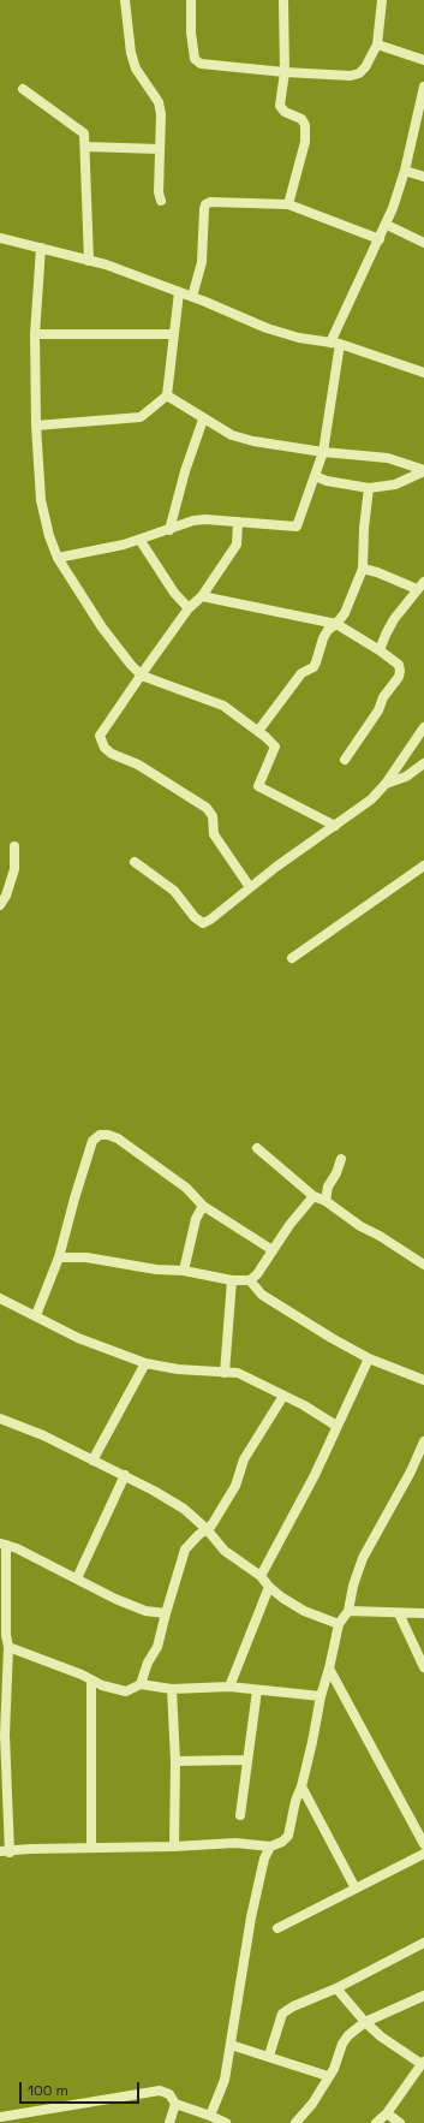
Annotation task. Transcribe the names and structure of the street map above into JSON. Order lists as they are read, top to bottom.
{
  "scale_bar": "100 m"
}
